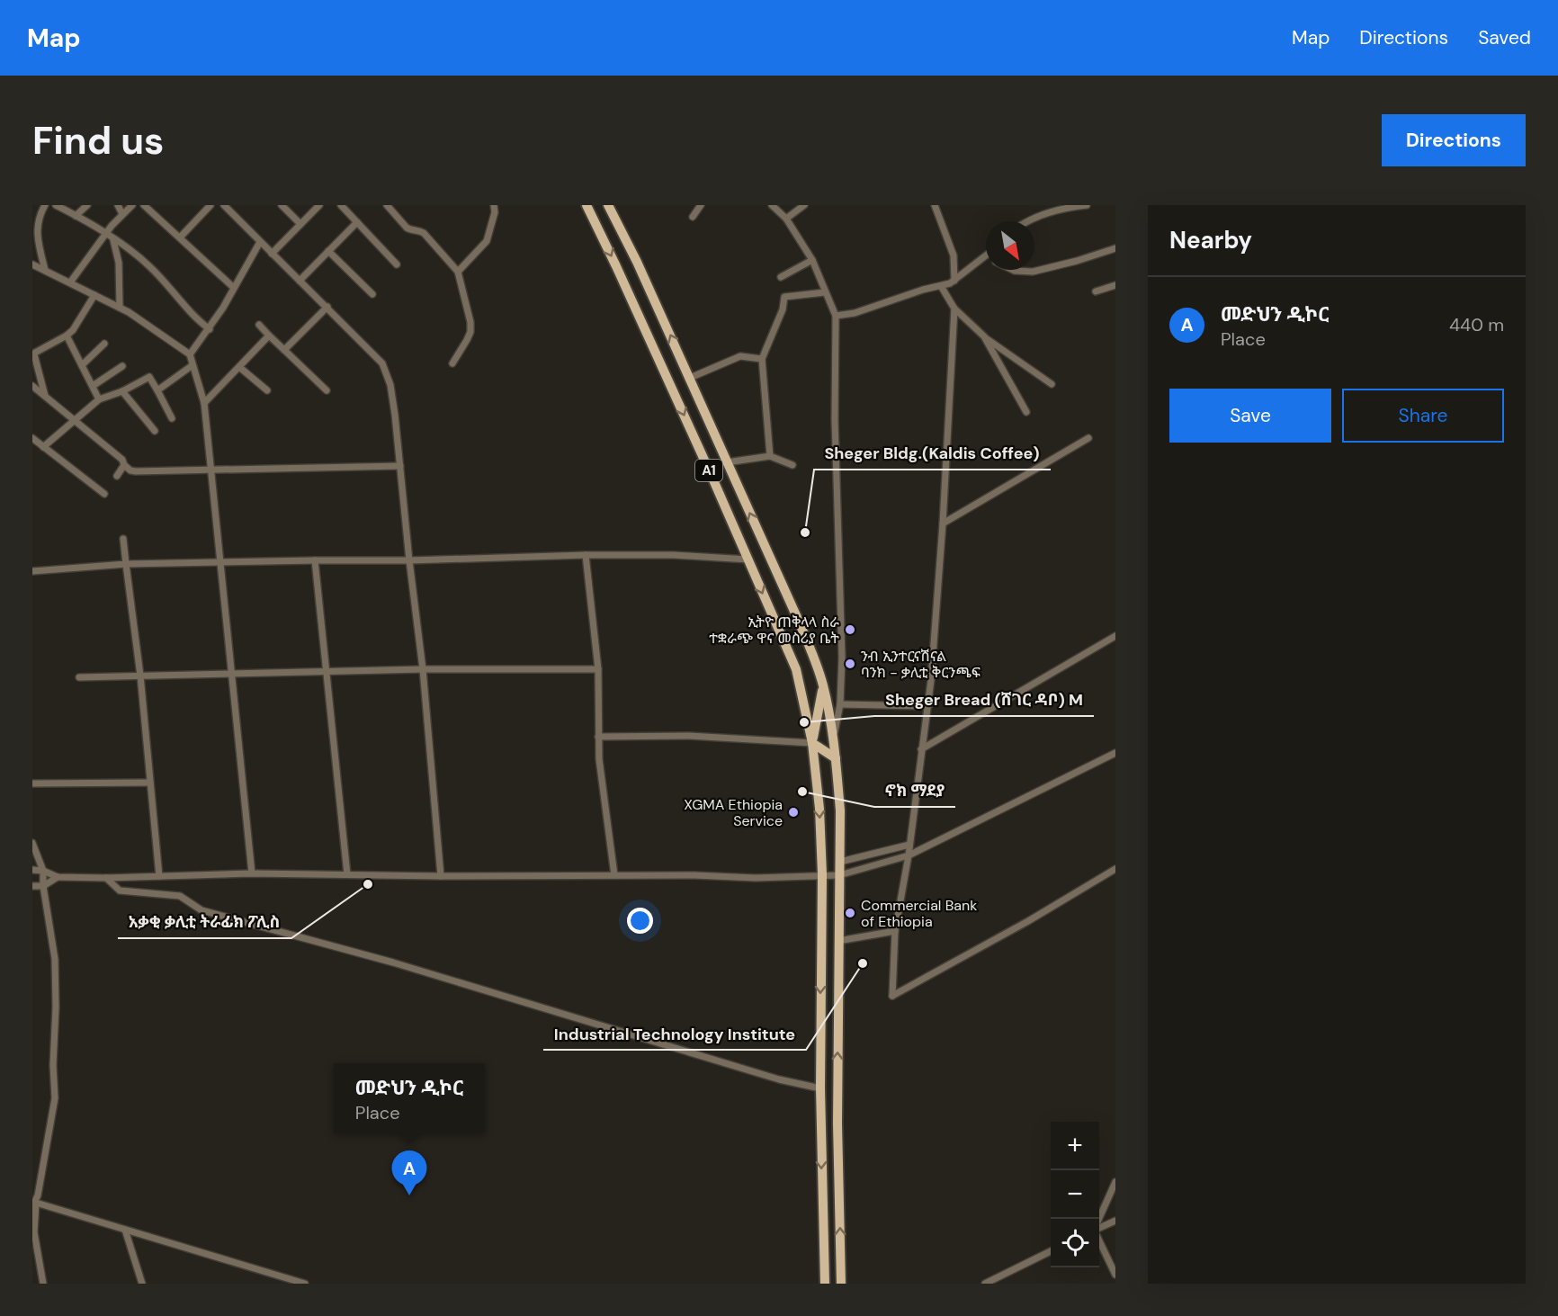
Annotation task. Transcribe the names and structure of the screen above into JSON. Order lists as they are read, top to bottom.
{
  "streets": {
    "main road": ["A1"]
  },
  "places": [
    "Sheger Bldg.(Kaldis Coffee)",
    "ኢትዮ ጠቅላላ ስራ ተቋራጭ ዋና መስሪያ ቤት",
    "ንብ ኢንተርናሽናል ባንክ - ቃሊቲ ቅርንጫፍ",
    "Sheger Bread (ሸገር ዳቦ) M",
    "ኖክ ማደያ",
    "XGMA Ethiopia Service",
    "አቃቂ ቃሊቲ ትራፊክ ፖሊስ",
    "Commercial Bank of Ethiopia",
    "Industrial Technology Institute"
  ],
  "north": "bottom right",
  "page": {
    "header": "Map",
    "nav": ["Map", "Directions", "Saved"],
    "buttons": [
      "Directions",
      ["Save", "Share"]
    ],
    "title": "Find us",
    "heading": "Nearby",
    "list": [
      {
        "mark": "A",
        "name": "መድህን ዲኮር",
        "note": "Place",
        "value": "440 m"
      }
    ],
    "popup": ["መድህን ዲኮር", "Place"],
    "map_buttons": ["+", "−"],
    "pins": "A"
  }
}
